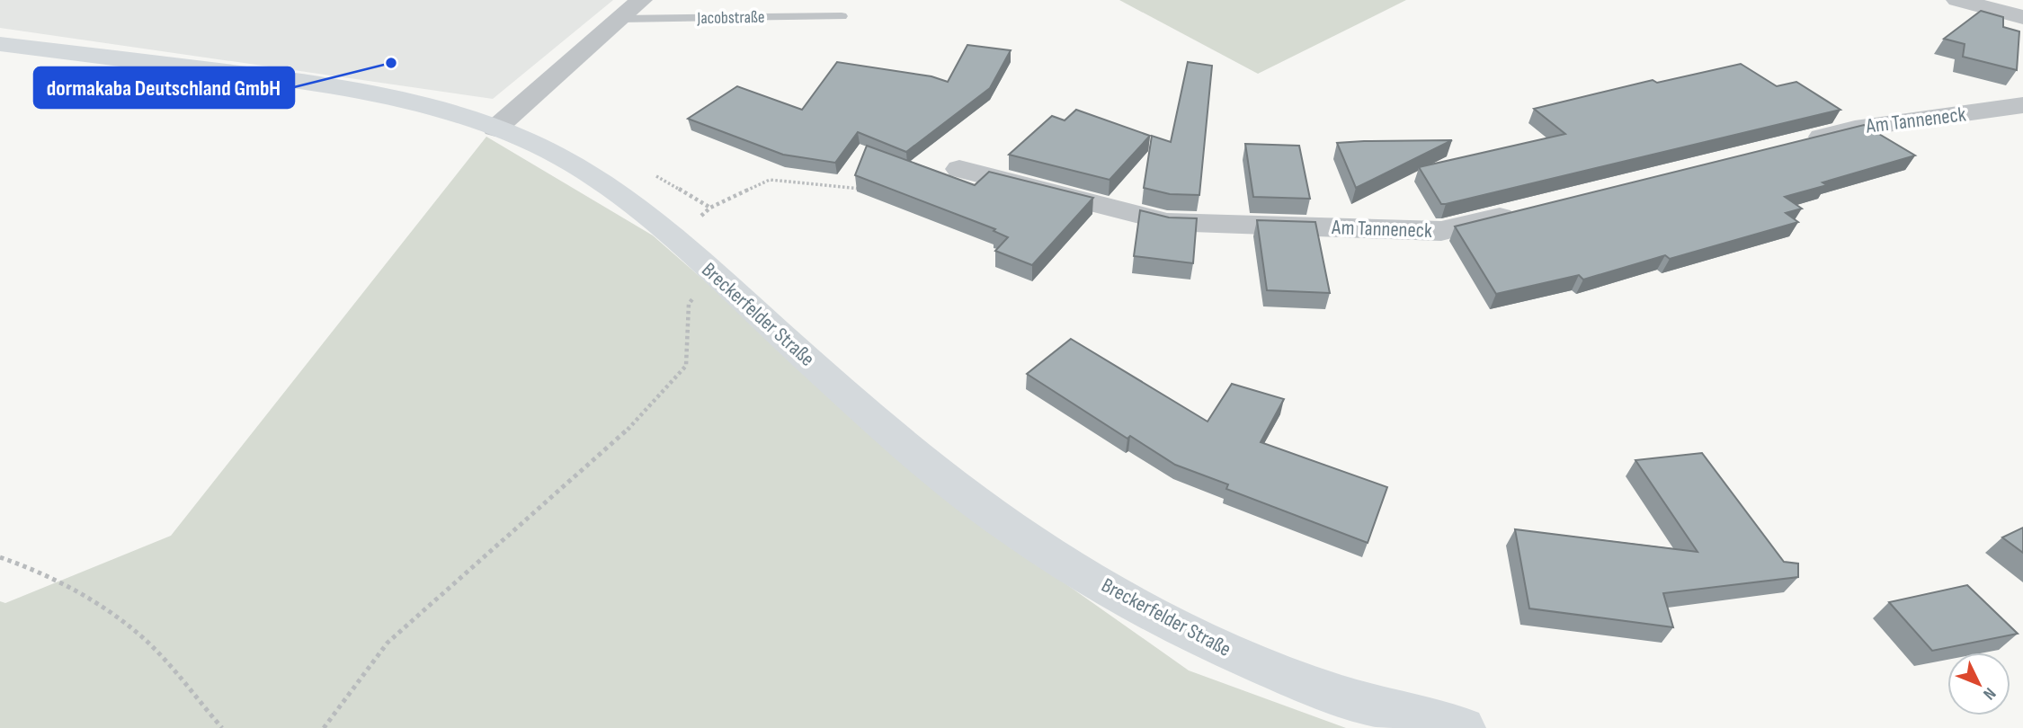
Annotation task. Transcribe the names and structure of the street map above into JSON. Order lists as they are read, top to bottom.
{
  "streets": {
    "main road": ["Breckerfelder Straße"],
    "street": ["Am Tanneneck"],
    "lane": ["Jacobstraße"]
  },
  "places": ["dormakaba Deutschland GmbH"],
  "north": "bottom right"
}
